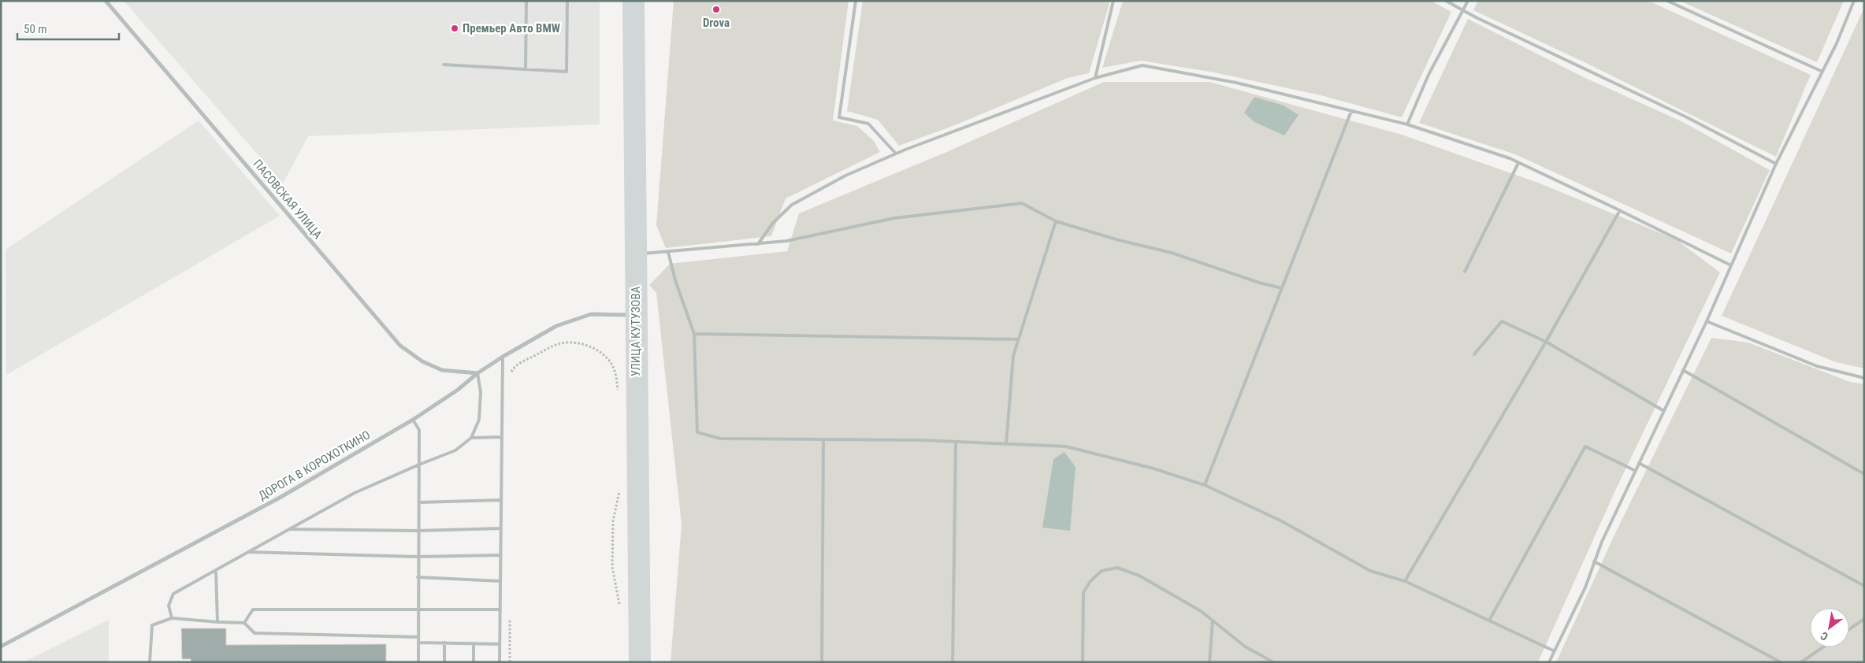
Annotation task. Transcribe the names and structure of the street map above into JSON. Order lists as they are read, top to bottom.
{
  "streets": {
    "main road": ["УЛИЦА КУТУЗОВА"],
    "street": ["ПАСОВСКАЯ УЛИЦА", "ДОРОГА В КОРОХОТКИНО"]
  },
  "crossings": [
    ["ПАСОВСКАЯ УЛИЦА", "ДОРОГА В КОРОХОТКИНО"],
    ["УЛИЦА КУТУЗОВА", "ДОРОГА В КОРОХОТКИНО"]
  ],
  "places": ["Drova", "Премьер Авто BMW"],
  "scale_bar": "50 m",
  "north": "bottom left"
}
